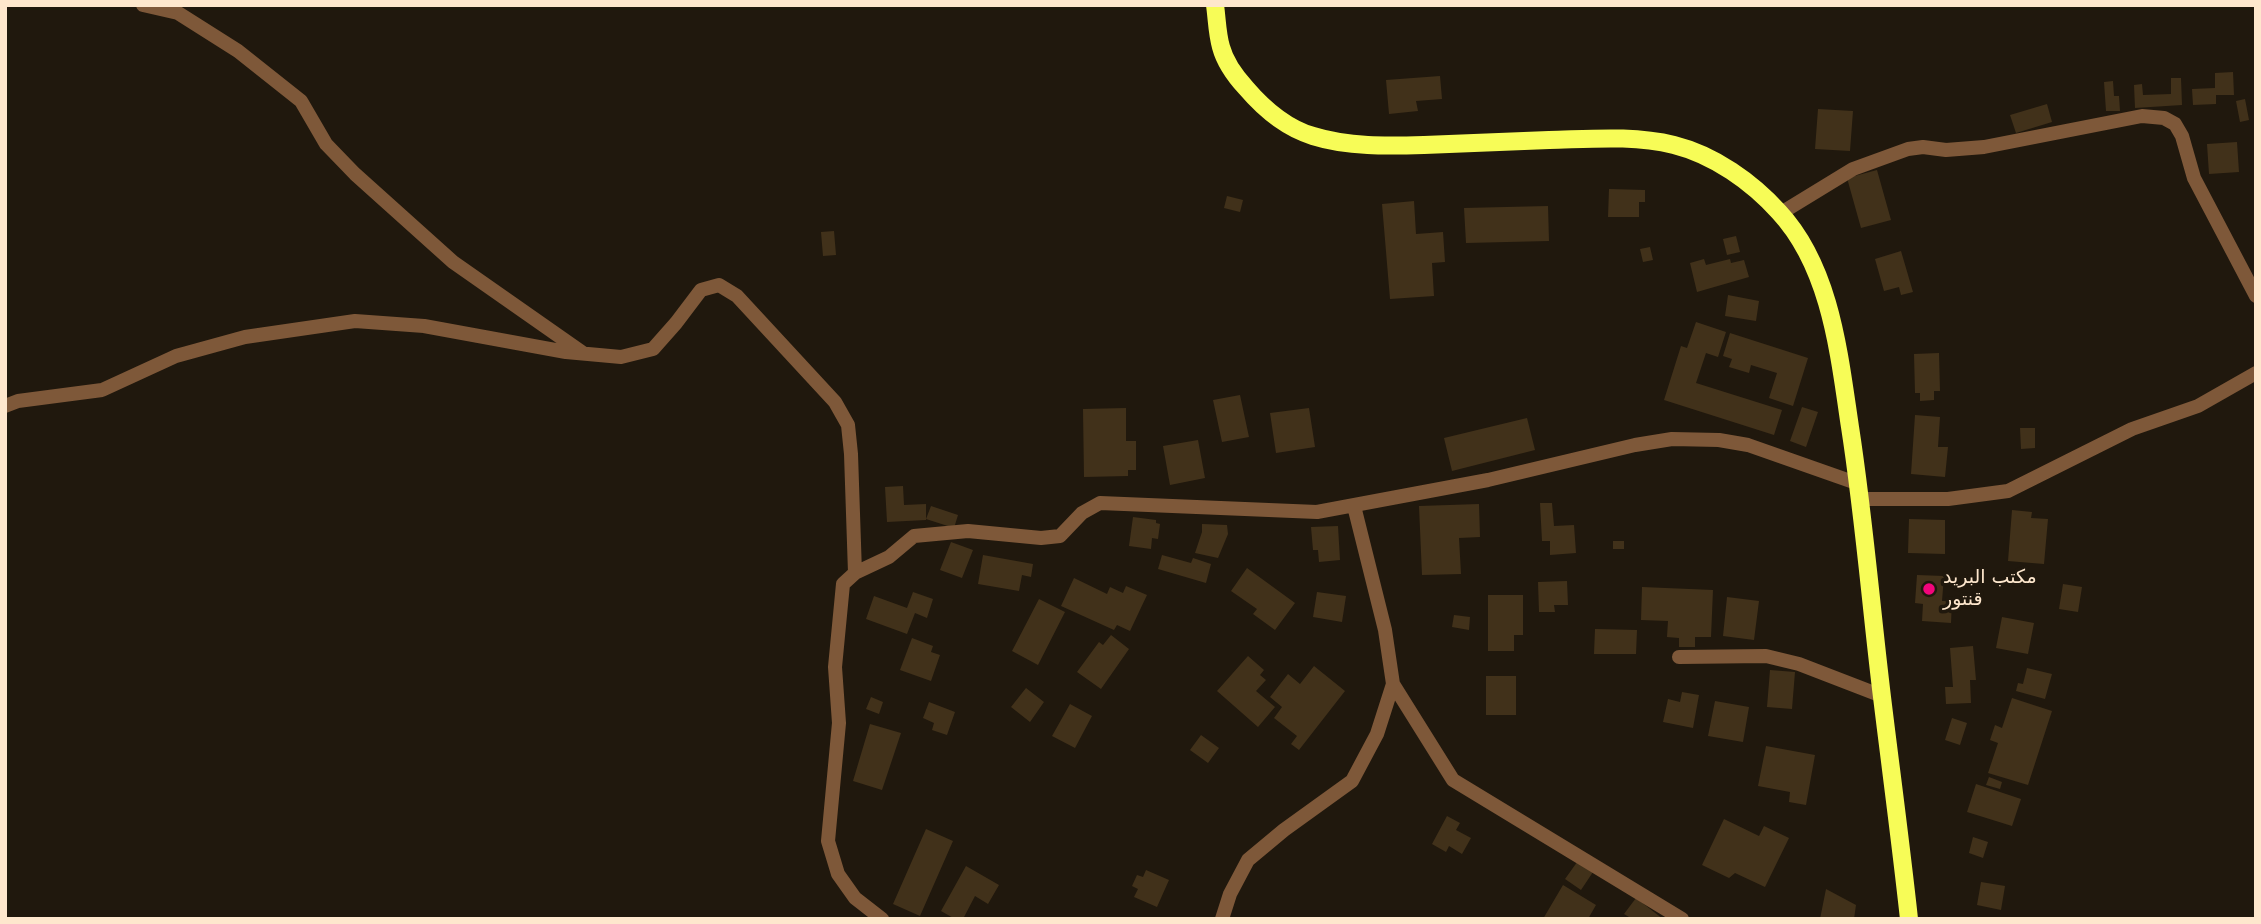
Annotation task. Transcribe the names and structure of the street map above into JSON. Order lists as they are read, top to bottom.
{
  "places": ["مكتب البريد قنتور"]
}
